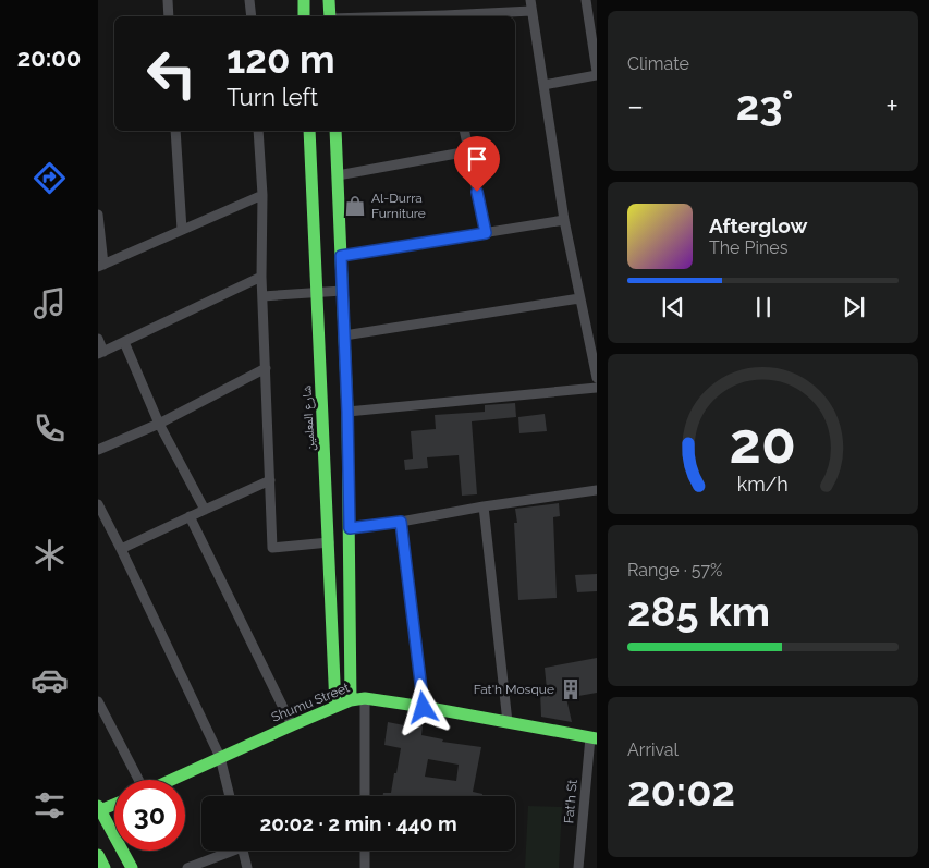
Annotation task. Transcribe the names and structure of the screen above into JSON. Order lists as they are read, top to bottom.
{
  "streets": {
    "street": ["شارع المعلمين", "Shumu Street", "Fat'h St"]
  },
  "crossings": [
    ["شارع المعلمين", "Shumu Street"],
    ["Shumu Street", "Fat'h St"]
  ],
  "places": {
    "shop": ["Al-Durra Furniture"],
    "building": ["Fat'h Mosque"]
  },
  "page": {
    "tabs": "20:00",
    "tile": [
      "Climate",
      ["Range · 57%", "285 km"],
      ["Arrival", "20:02"]
    ],
    "turn": ["120 m", "Turn left"],
    "heat": ["−", "23°", "+"],
    "song": ["Afterglow", "The Pines"],
    "limit": "30",
    "trip": "20:02 · 2 min · 440 m",
    "gauge": ["20", "km/h"]
  }
}
